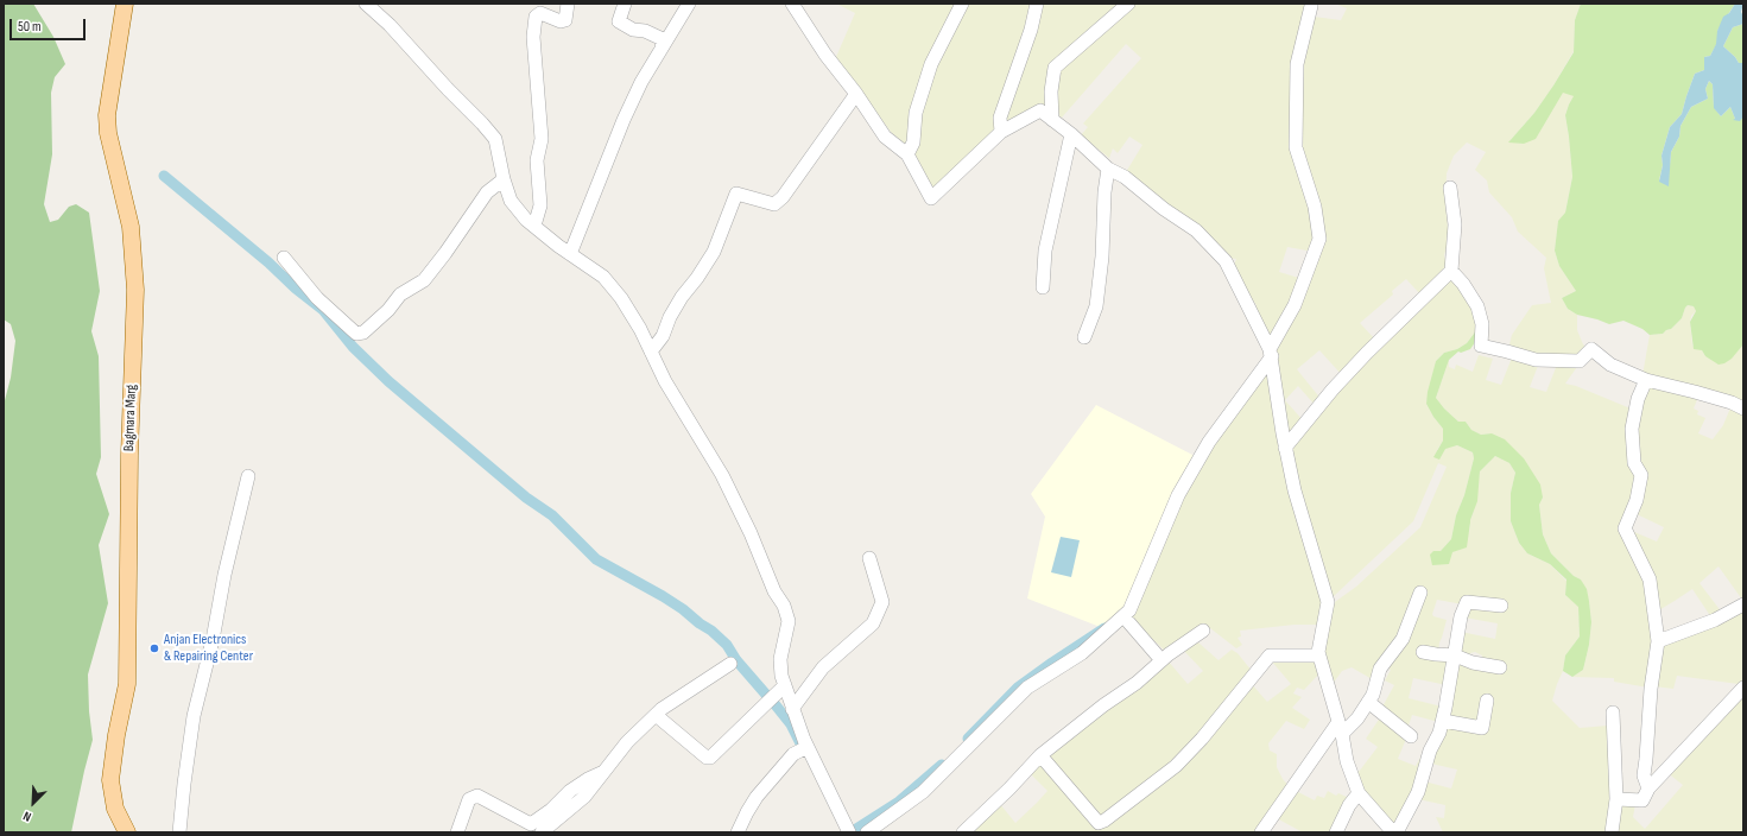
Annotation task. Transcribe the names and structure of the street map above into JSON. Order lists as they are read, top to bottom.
{
  "streets": {
    "main road": ["Bagmara Marg"]
  },
  "places": ["Anjan Electronics & Repairing Center"],
  "scale_bar": "50 m",
  "north": "bottom left"
}
